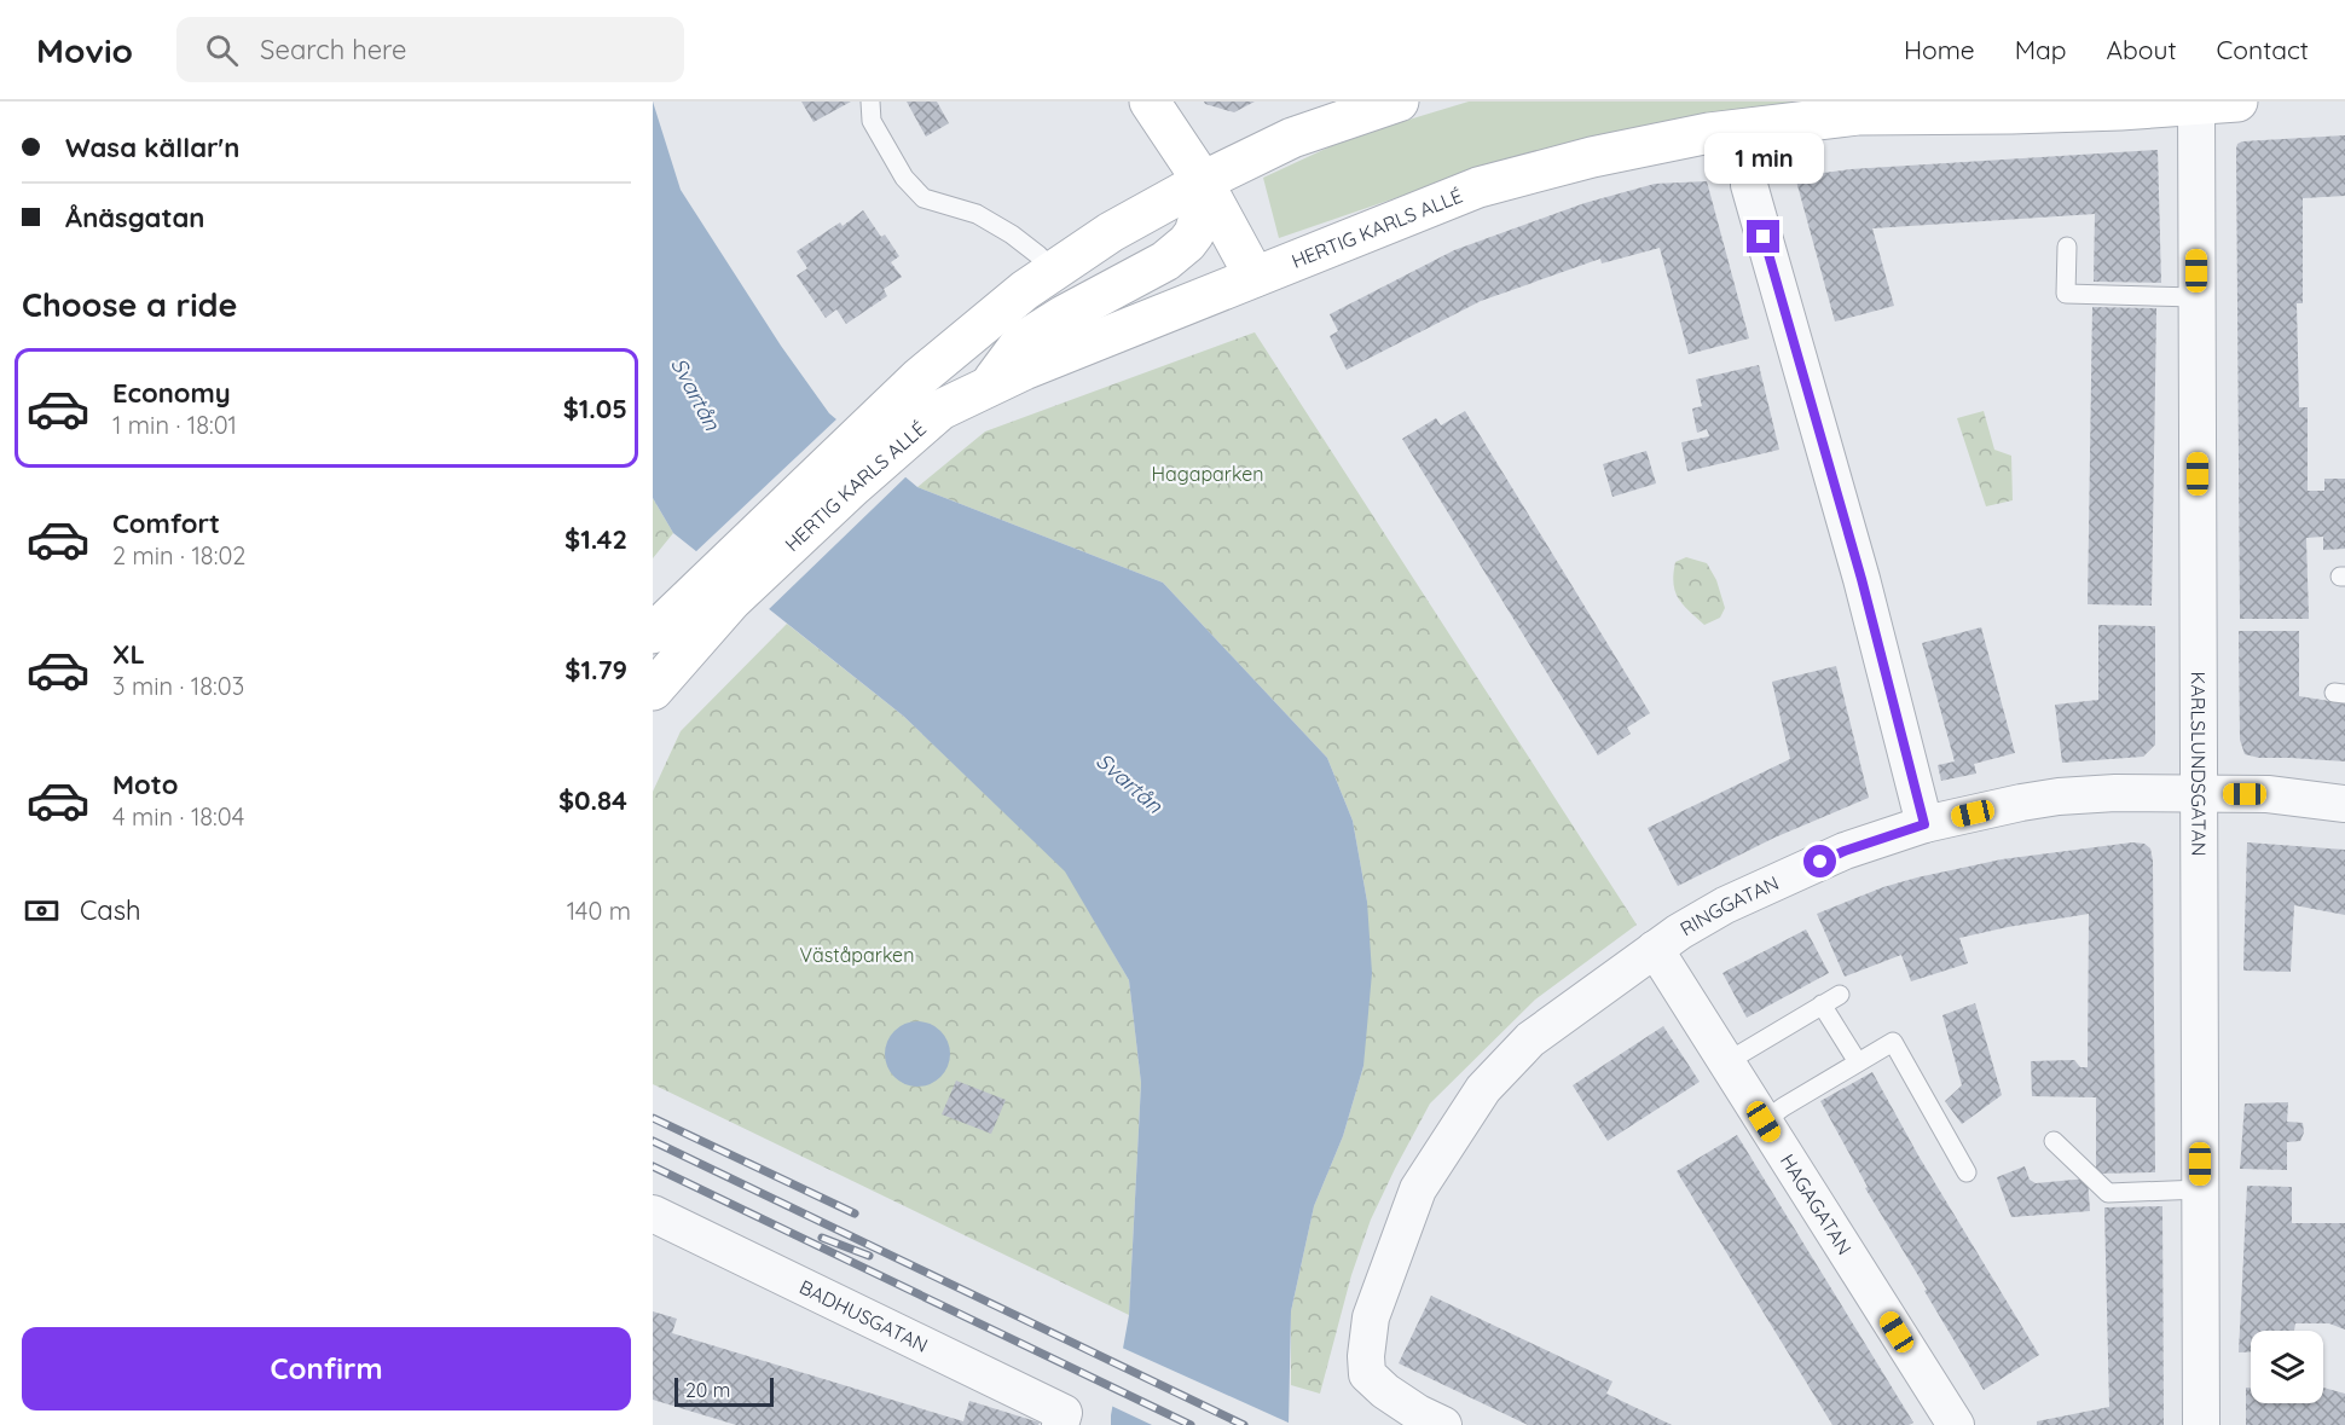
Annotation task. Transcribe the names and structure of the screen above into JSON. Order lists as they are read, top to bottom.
{
  "streets": {
    "main road": ["HERTIG KARLS ALLÉ"],
    "street": [
      "KARLSLUNDSGATAN",
      "RINGGATAN",
      "HAGAGATAN",
      "BADHUSGATAN"
    ]
  },
  "crossings": [
    ["HERTIG KARLS ALLÉ", "KARLSLUNDSGATAN"],
    ["KARLSLUNDSGATAN", "RINGGATAN"],
    ["RINGGATAN", "HAGAGATAN"]
  ],
  "water": ["Svartån"],
  "parks": ["Hagaparken", "Väståparken"],
  "scale_bar": "20 m",
  "page": {
    "header": "Movio",
    "search": "Search here",
    "nav": [
      "Home",
      "Map",
      "About",
      "Contact"
    ],
    "banner": ["Wasa källar'n", "Ånäsgatan"],
    "bubble": "1 min",
    "heading": "Choose a ride",
    "list": [
      {
        "name": "Economy",
        "note": "1 min · 18:01",
        "value": "$1.05"
      },
      {
        "name": "Comfort",
        "note": "2 min · 18:02",
        "value": "$1.42"
      },
      {
        "name": "XL",
        "note": "3 min · 18:03",
        "value": "$1.79"
      },
      {
        "name": "Moto",
        "note": "4 min · 18:04",
        "value": "$0.84"
      }
    ],
    "pay": ["Cash", "140 m"],
    "buttons": "Confirm",
    "scale": "20 m"
  }
}
